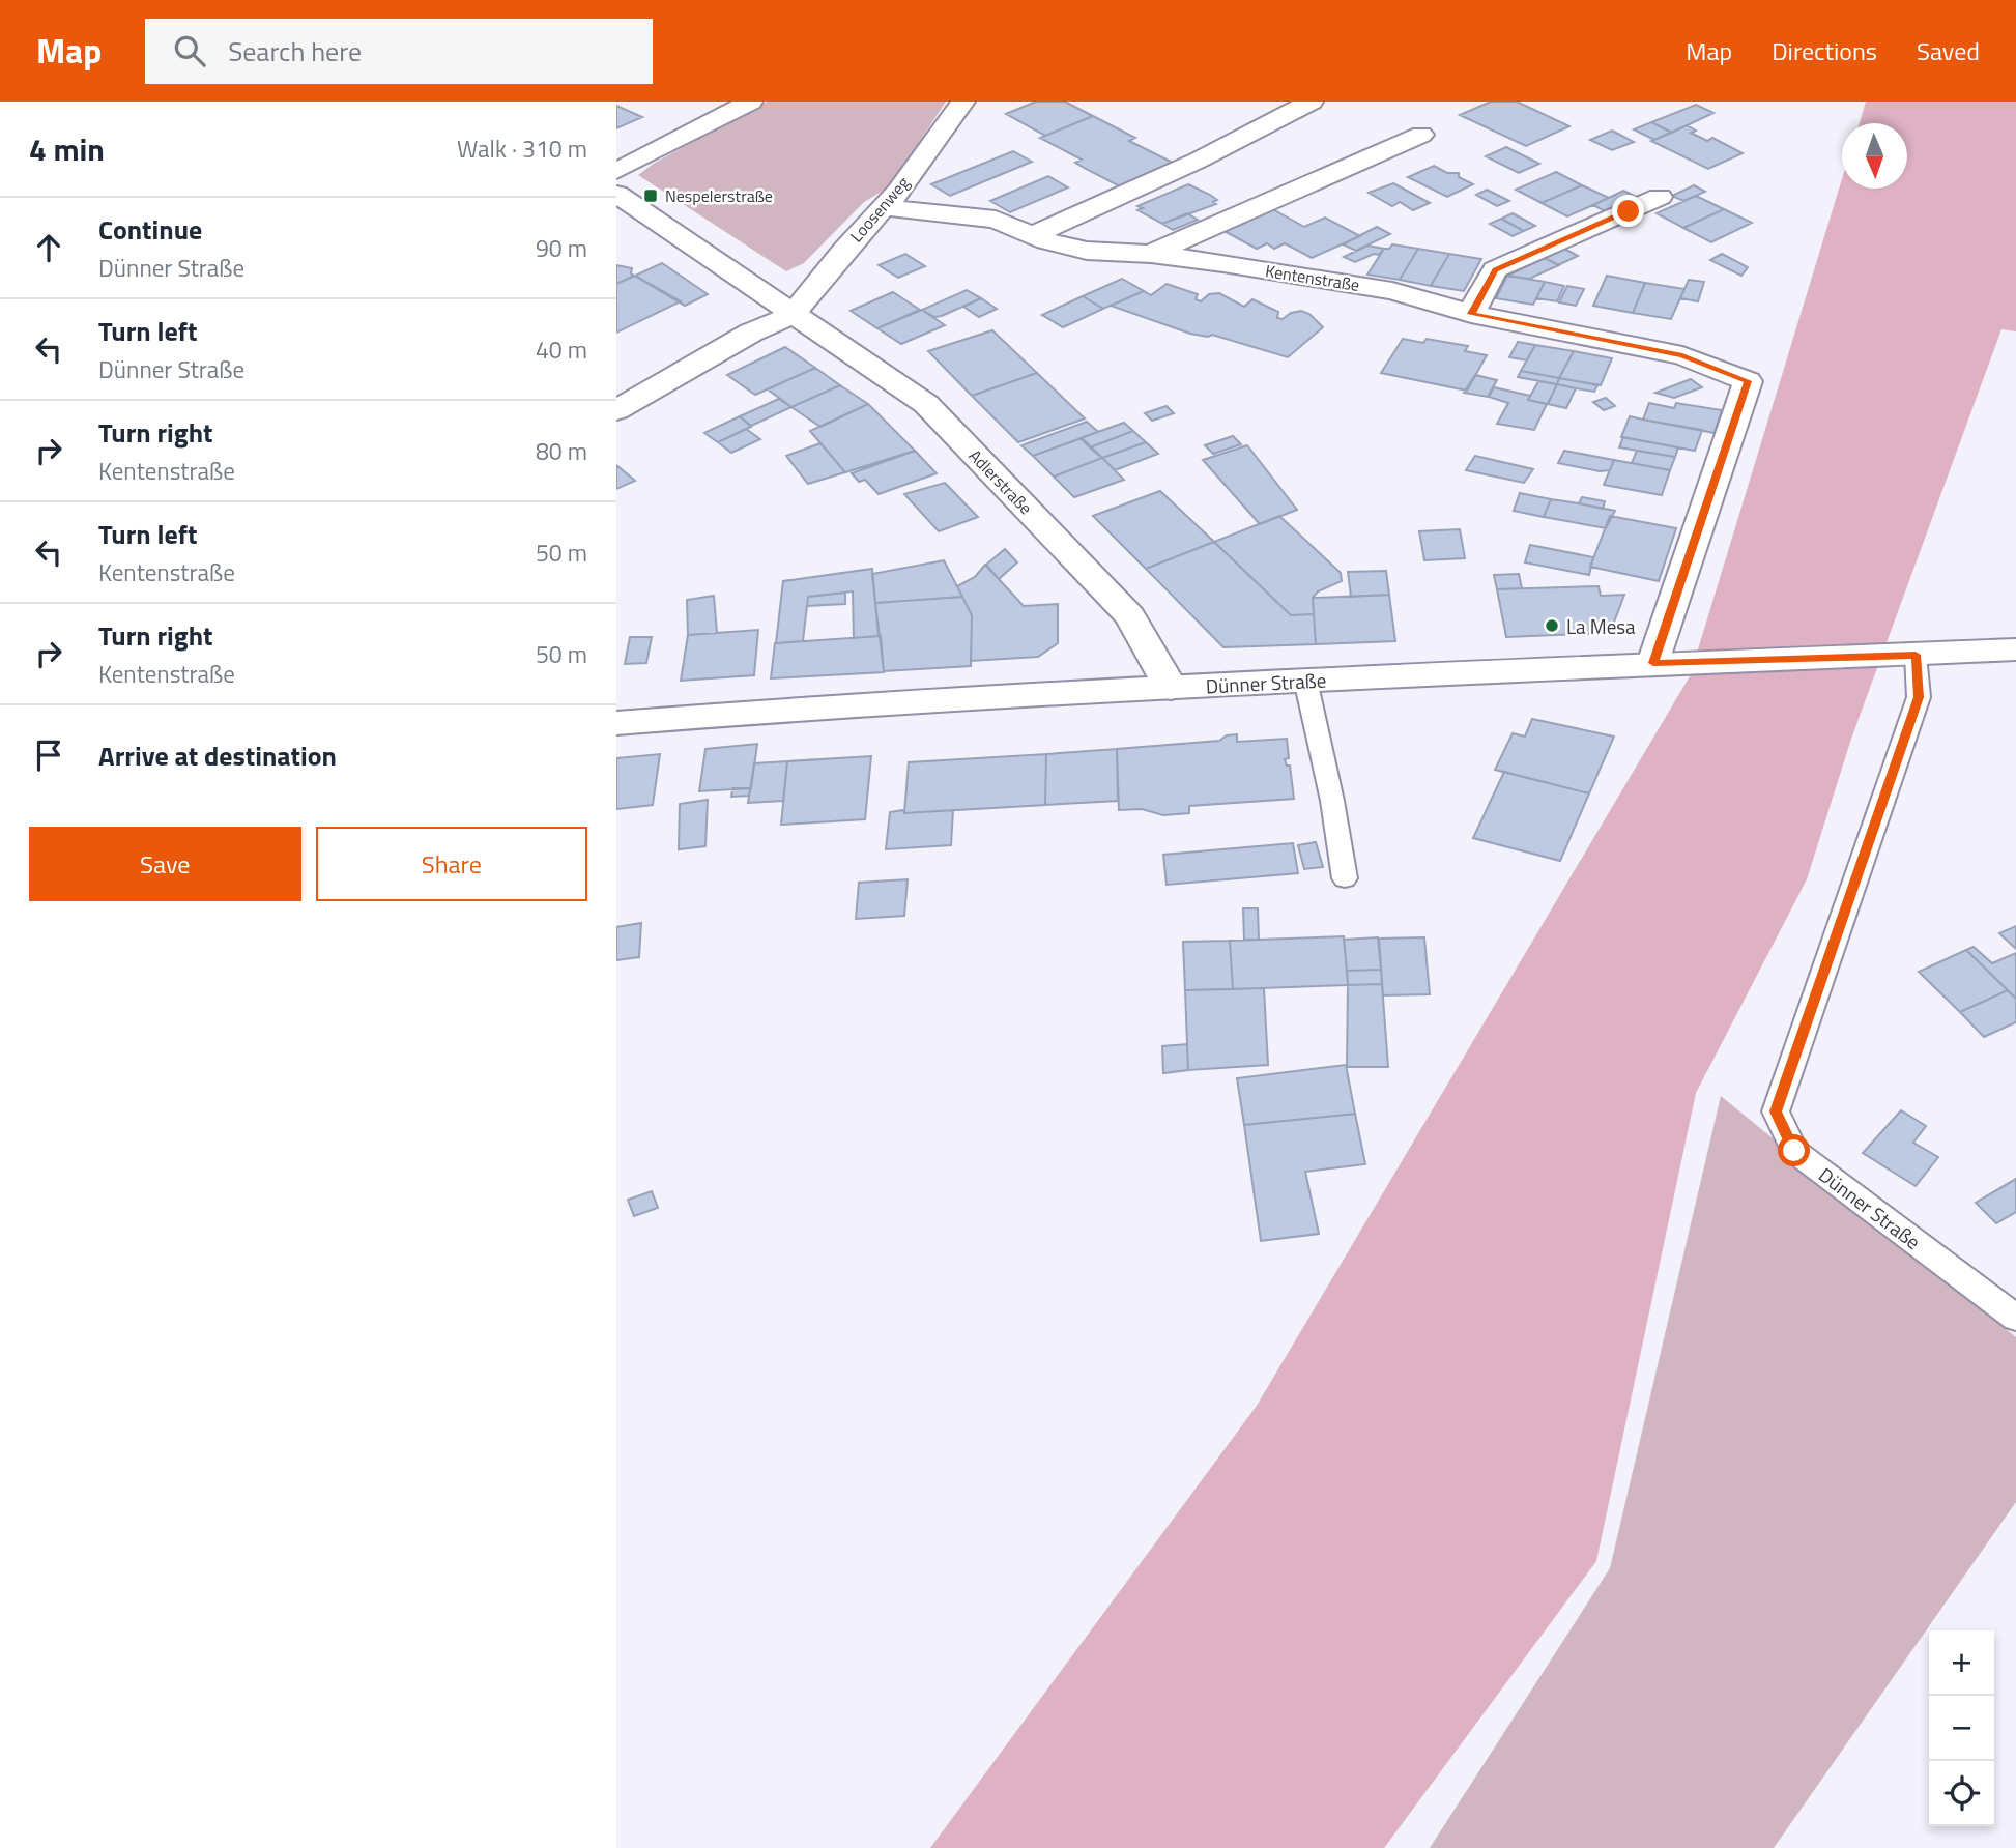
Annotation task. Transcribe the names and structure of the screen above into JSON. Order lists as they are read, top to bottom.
{
  "streets": {
    "street": [
      "Loosenweg",
      "Kentenstraße",
      "Adlerstraße",
      "Dünner Straße"
    ]
  },
  "crossings": [
    ["Loosenweg", "Kentenstraße"],
    ["Loosenweg", "Adlerstraße"],
    ["Kentenstraße", "Dünner Straße"],
    ["Adlerstraße", "Dünner Straße"]
  ],
  "places": {
    "transit": ["Nespelerstraße"],
    "other": ["La Mesa"]
  },
  "north": "bottom",
  "page": {
    "header": "Map",
    "search": "Search here",
    "nav": ["Map", "Directions", "Saved"],
    "heading": ["4 min", "Walk · 310 m"],
    "list": [
      ["Continue", "Dünner Straße", "90 m"],
      ["Turn left", "Dünner Straße", "40 m"],
      ["Turn right", "Kentenstraße", "80 m"],
      ["Turn left", "Kentenstraße", "50 m"],
      ["Turn right", "Kentenstraße", "50 m"],
      "Arrive at destination"
    ],
    "buttons": ["Save", "Share"],
    "map_buttons": ["+", "−"]
  }
}
